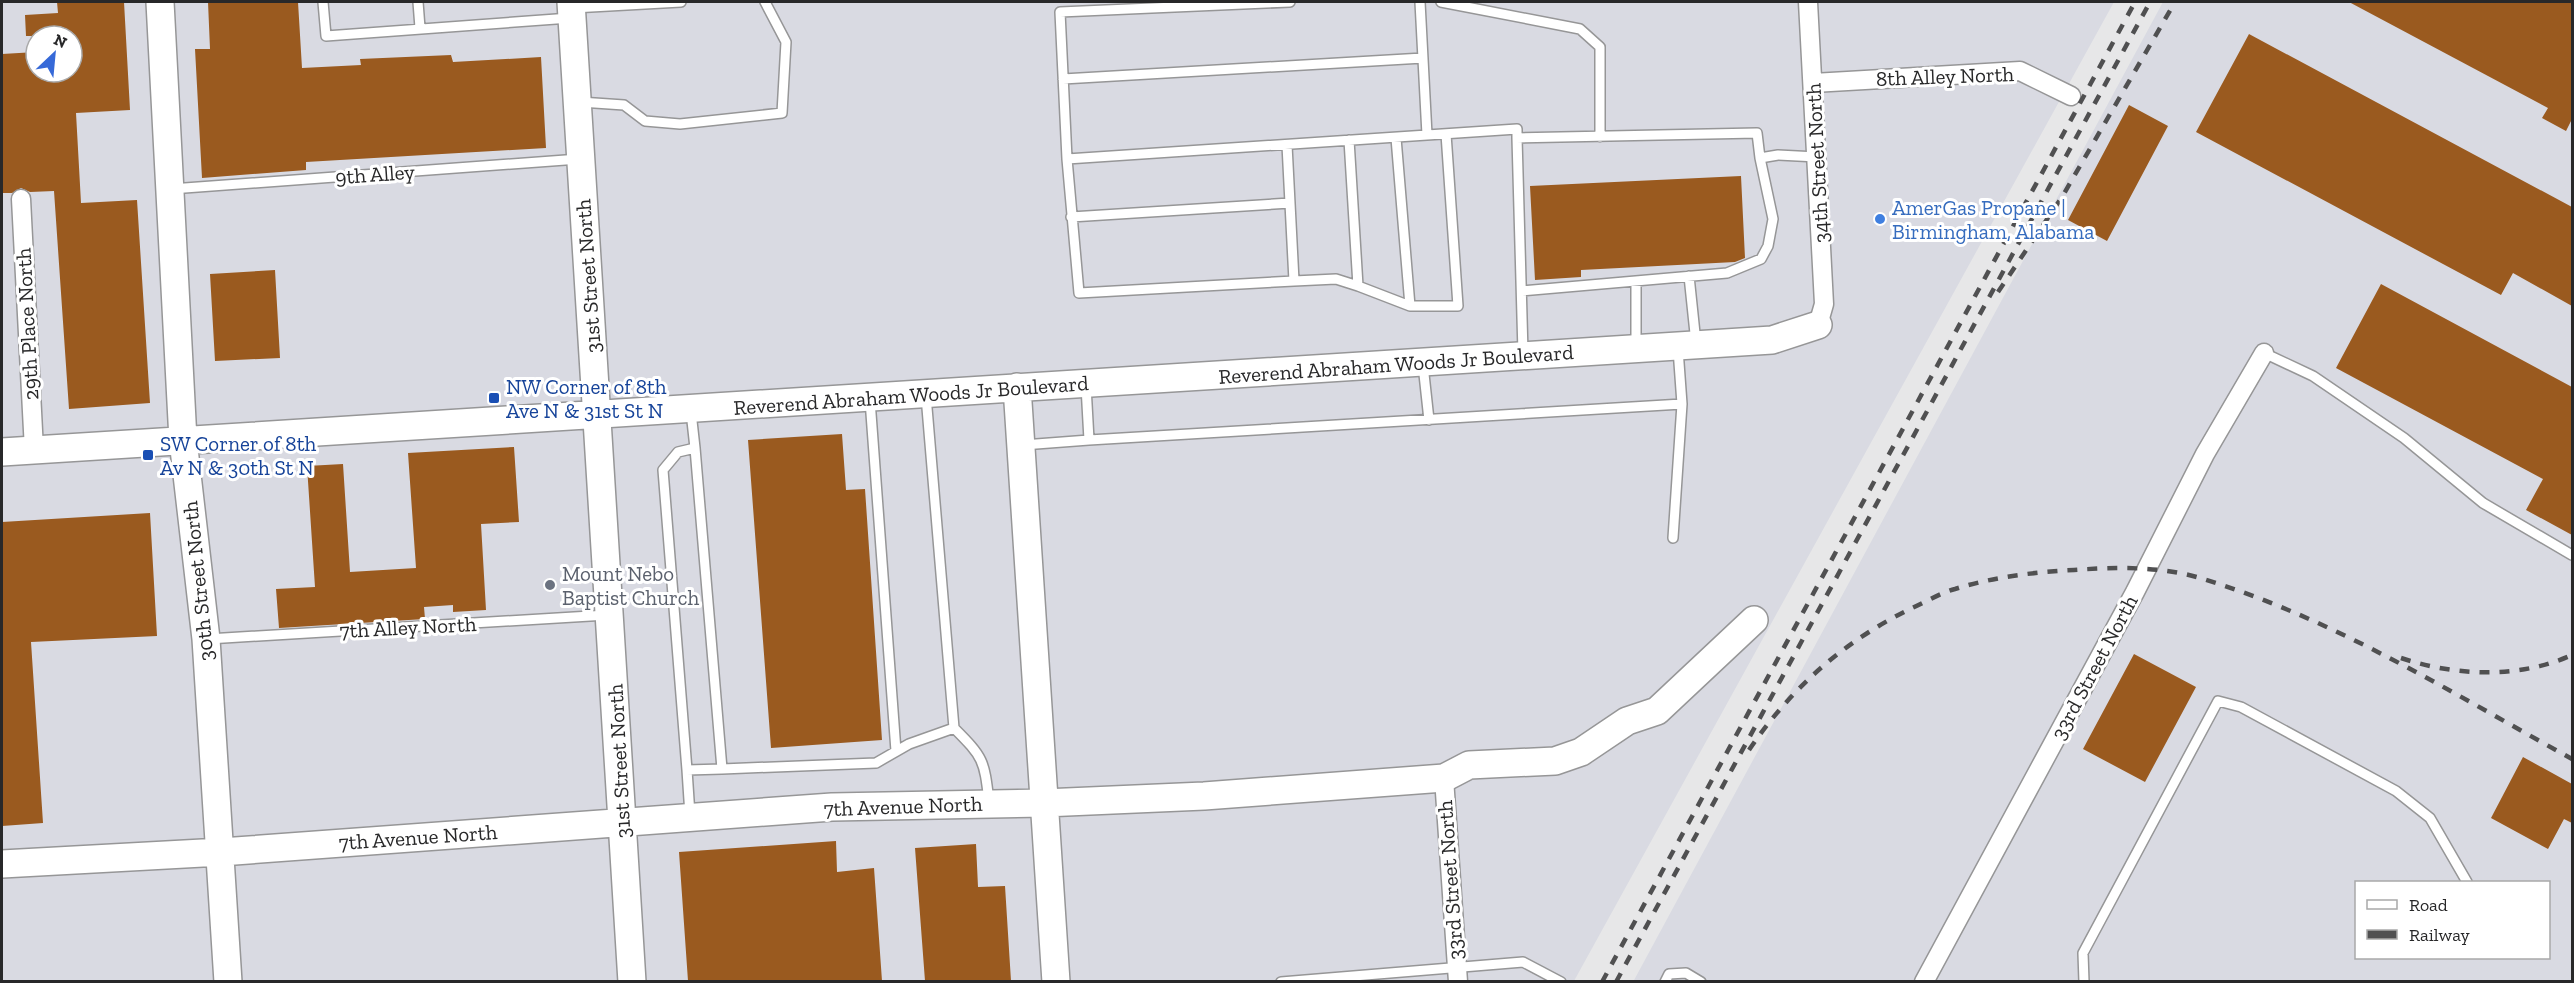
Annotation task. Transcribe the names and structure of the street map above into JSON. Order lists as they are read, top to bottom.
{
  "streets": {
    "street": [
      "8th Alley North",
      "34th Street North",
      "31st Street North",
      "29th Place North",
      "Reverend Abraham Woods Jr Boulevard",
      "30th Street North",
      "33rd Street North",
      "7th Avenue North"
    ],
    "lane": ["9th Alley", "7th Alley North"]
  },
  "crossings": [
    ["8th Alley North", "34th Street North"],
    ["34th Street North", "Reverend Abraham Woods Jr Boulevard"],
    ["9th Alley", "31st Street North"],
    ["9th Alley", "30th Street North"],
    ["31st Street North", "Reverend Abraham Woods Jr Boulevard"],
    ["31st Street North", "7th Alley North"],
    ["31st Street North", "7th Avenue North"],
    ["29th Place North", "Reverend Abraham Woods Jr Boulevard"],
    ["Reverend Abraham Woods Jr Boulevard", "30th Street North"],
    ["30th Street North", "7th Alley North"],
    ["30th Street North", "7th Avenue North"],
    ["33rd Street North", "7th Avenue North"]
  ],
  "places": {
    "other": ["AmerGas Propane | Birmingham, Alabama", "Mount Nebo Baptist Church"],
    "transit": ["NW Corner of 8th Ave N & 31st St N", "SW Corner of 8th Av N & 30th St N"]
  },
  "legend": ["Road", "Railway"],
  "north": "top right"
}
